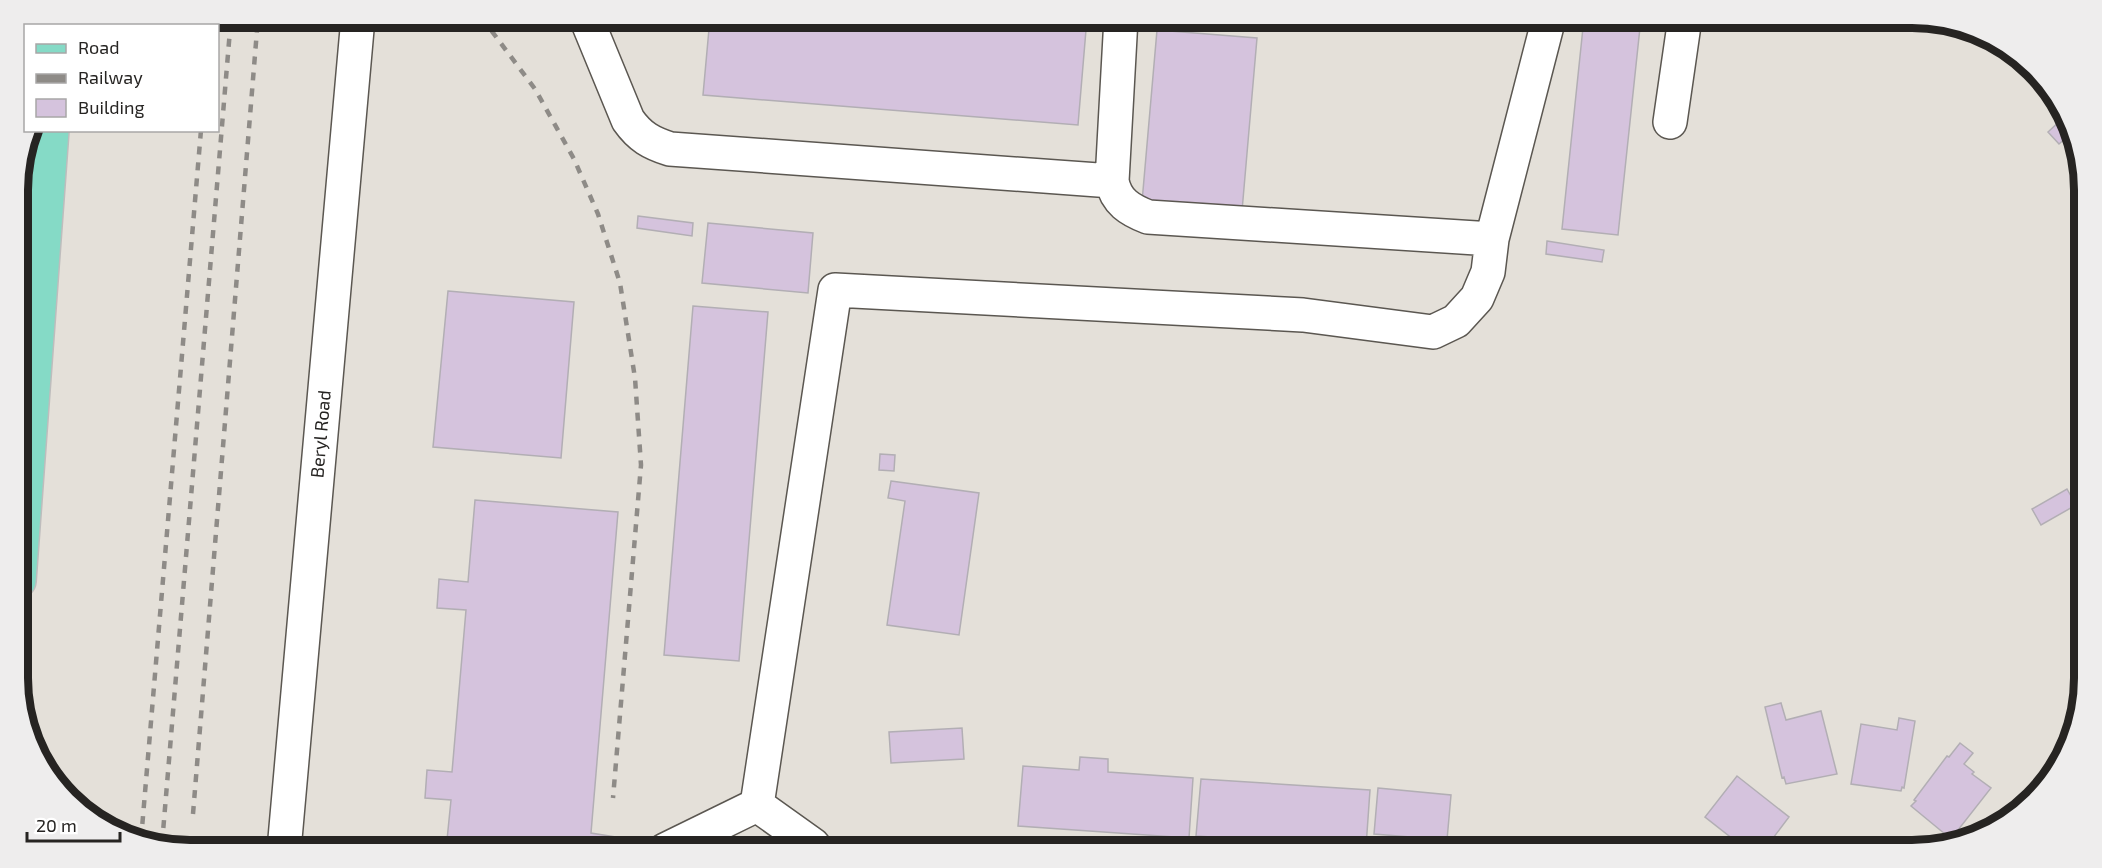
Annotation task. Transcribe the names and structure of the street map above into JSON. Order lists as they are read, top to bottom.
{
  "streets": {
    "street": ["Beryl Road"]
  },
  "legend": ["Road", "Railway", "Building"],
  "scale_bar": "20 m"
}
